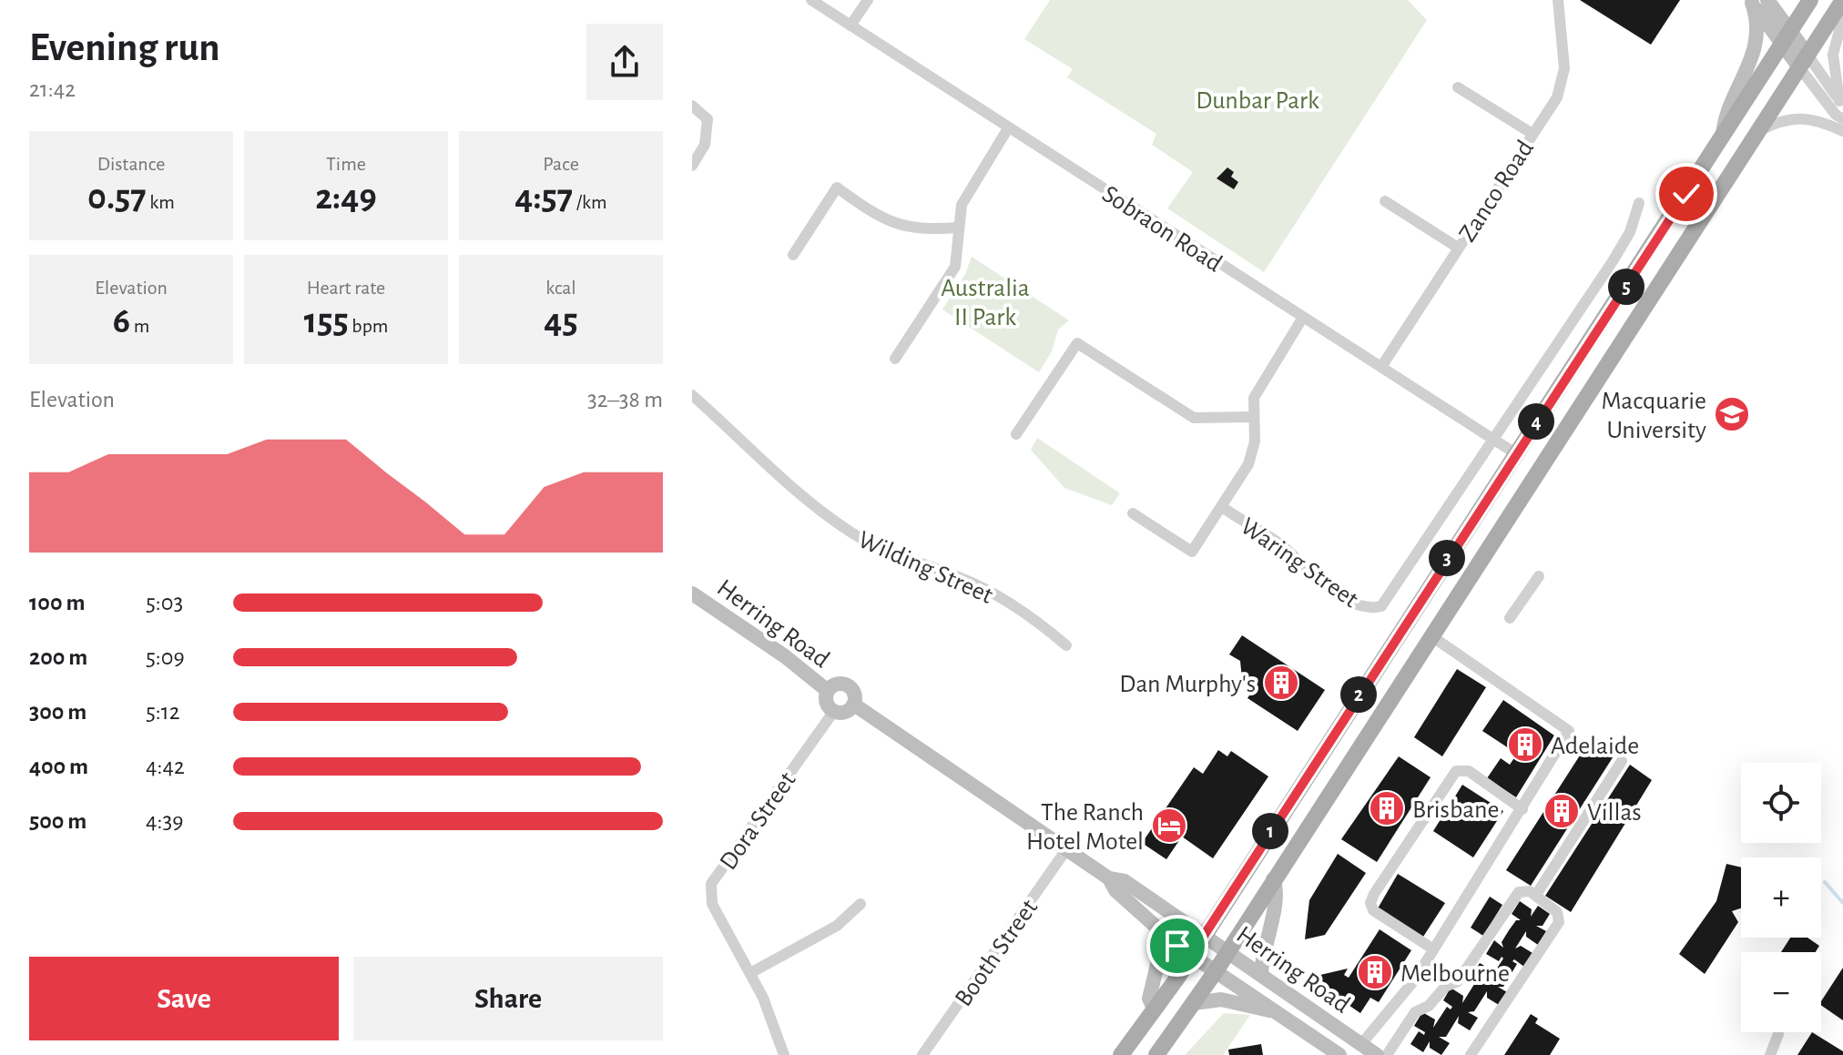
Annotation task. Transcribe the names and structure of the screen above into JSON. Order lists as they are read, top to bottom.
{
  "streets": {
    "street": [
      "Zanco Road",
      "Sobraon Road",
      "Waring Street",
      "Wilding Street",
      "Herring Road",
      "Dora Street",
      "Booth Street"
    ]
  },
  "crossings": [
    ["Zanco Road", "Sobraon Road"],
    ["Sobraon Road", "Waring Street"],
    ["Herring Road", "Dora Street"],
    ["Herring Road", "Booth Street"]
  ],
  "parks": ["Dunbar Park", "Australia II Park"],
  "places": {
    "school or university": ["Macquarie University"],
    "building": [
      "Dan Murphy's",
      "Adelaide",
      "Brisbane",
      "Villas",
      "Melbourne"
    ],
    "hotel": ["The Ranch Hotel Motel"]
  },
  "page": {
    "heading": ["Evening run", "21:42"],
    "stats": [
      ["Distance", "0.57 km"],
      ["Time", "2:49"],
      ["Pace", "4:57 /km"],
      ["Elevation", "6 m"],
      ["Heart rate", "155 bpm"],
      ["kcal", "45"]
    ],
    "pins": [
      "5",
      "4",
      "3",
      "2",
      "1"
    ],
    "chart": ["Elevation", "32–38 m"],
    "list": [
      {
        "name": "100 m",
        "note": "5:03"
      },
      {
        "name": "200 m",
        "note": "5:09"
      },
      {
        "name": "300 m",
        "note": "5:12"
      },
      {
        "name": "400 m",
        "note": "4:42"
      },
      {
        "name": "500 m",
        "note": "4:39"
      }
    ],
    "map_buttons": ["+", "−"],
    "buttons": ["Save", "Share"]
  }
}
